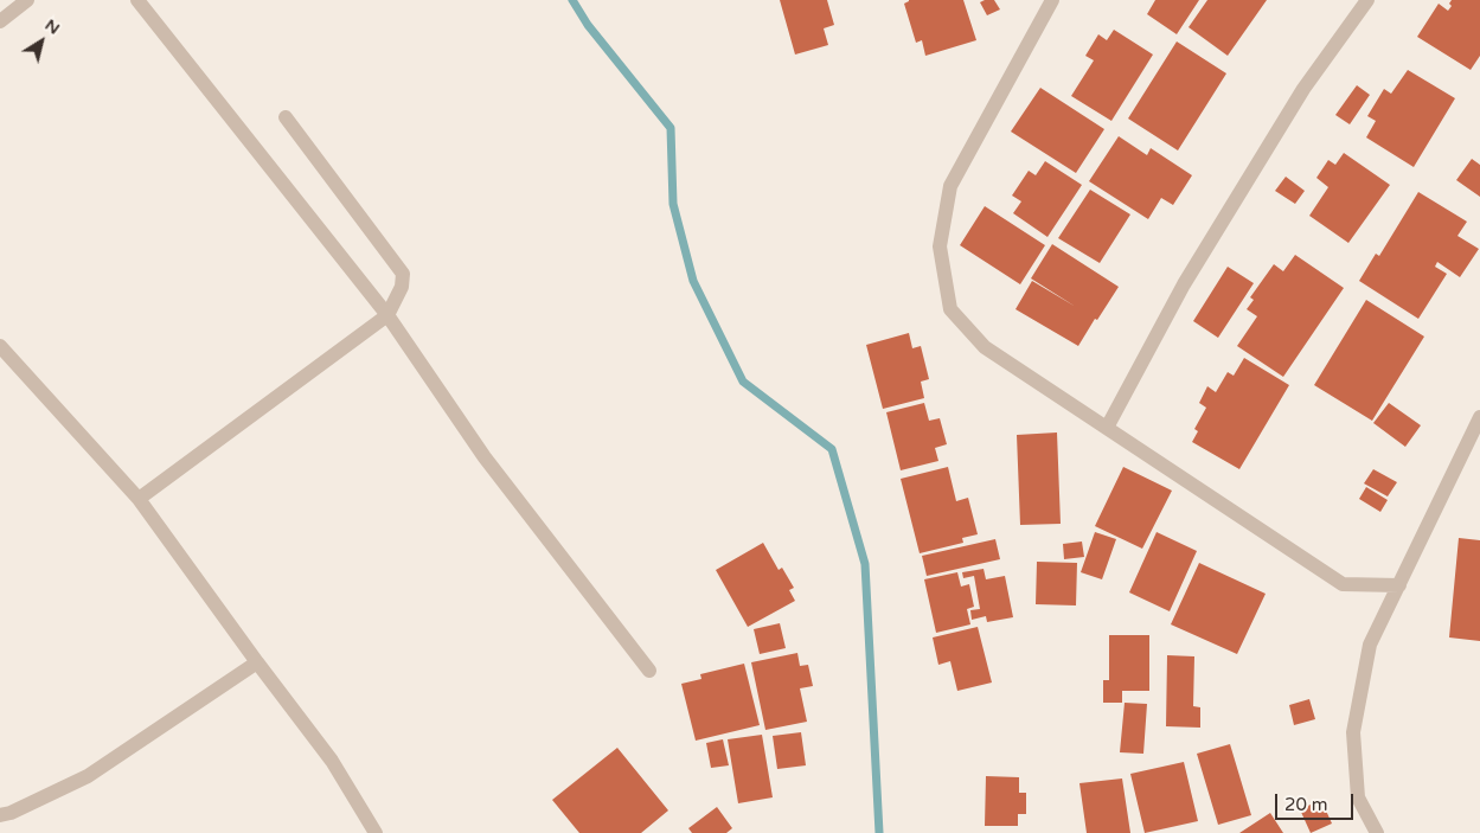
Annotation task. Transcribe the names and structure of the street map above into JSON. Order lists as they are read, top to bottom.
{
  "scale_bar": "20 m",
  "north": "top right"
}
